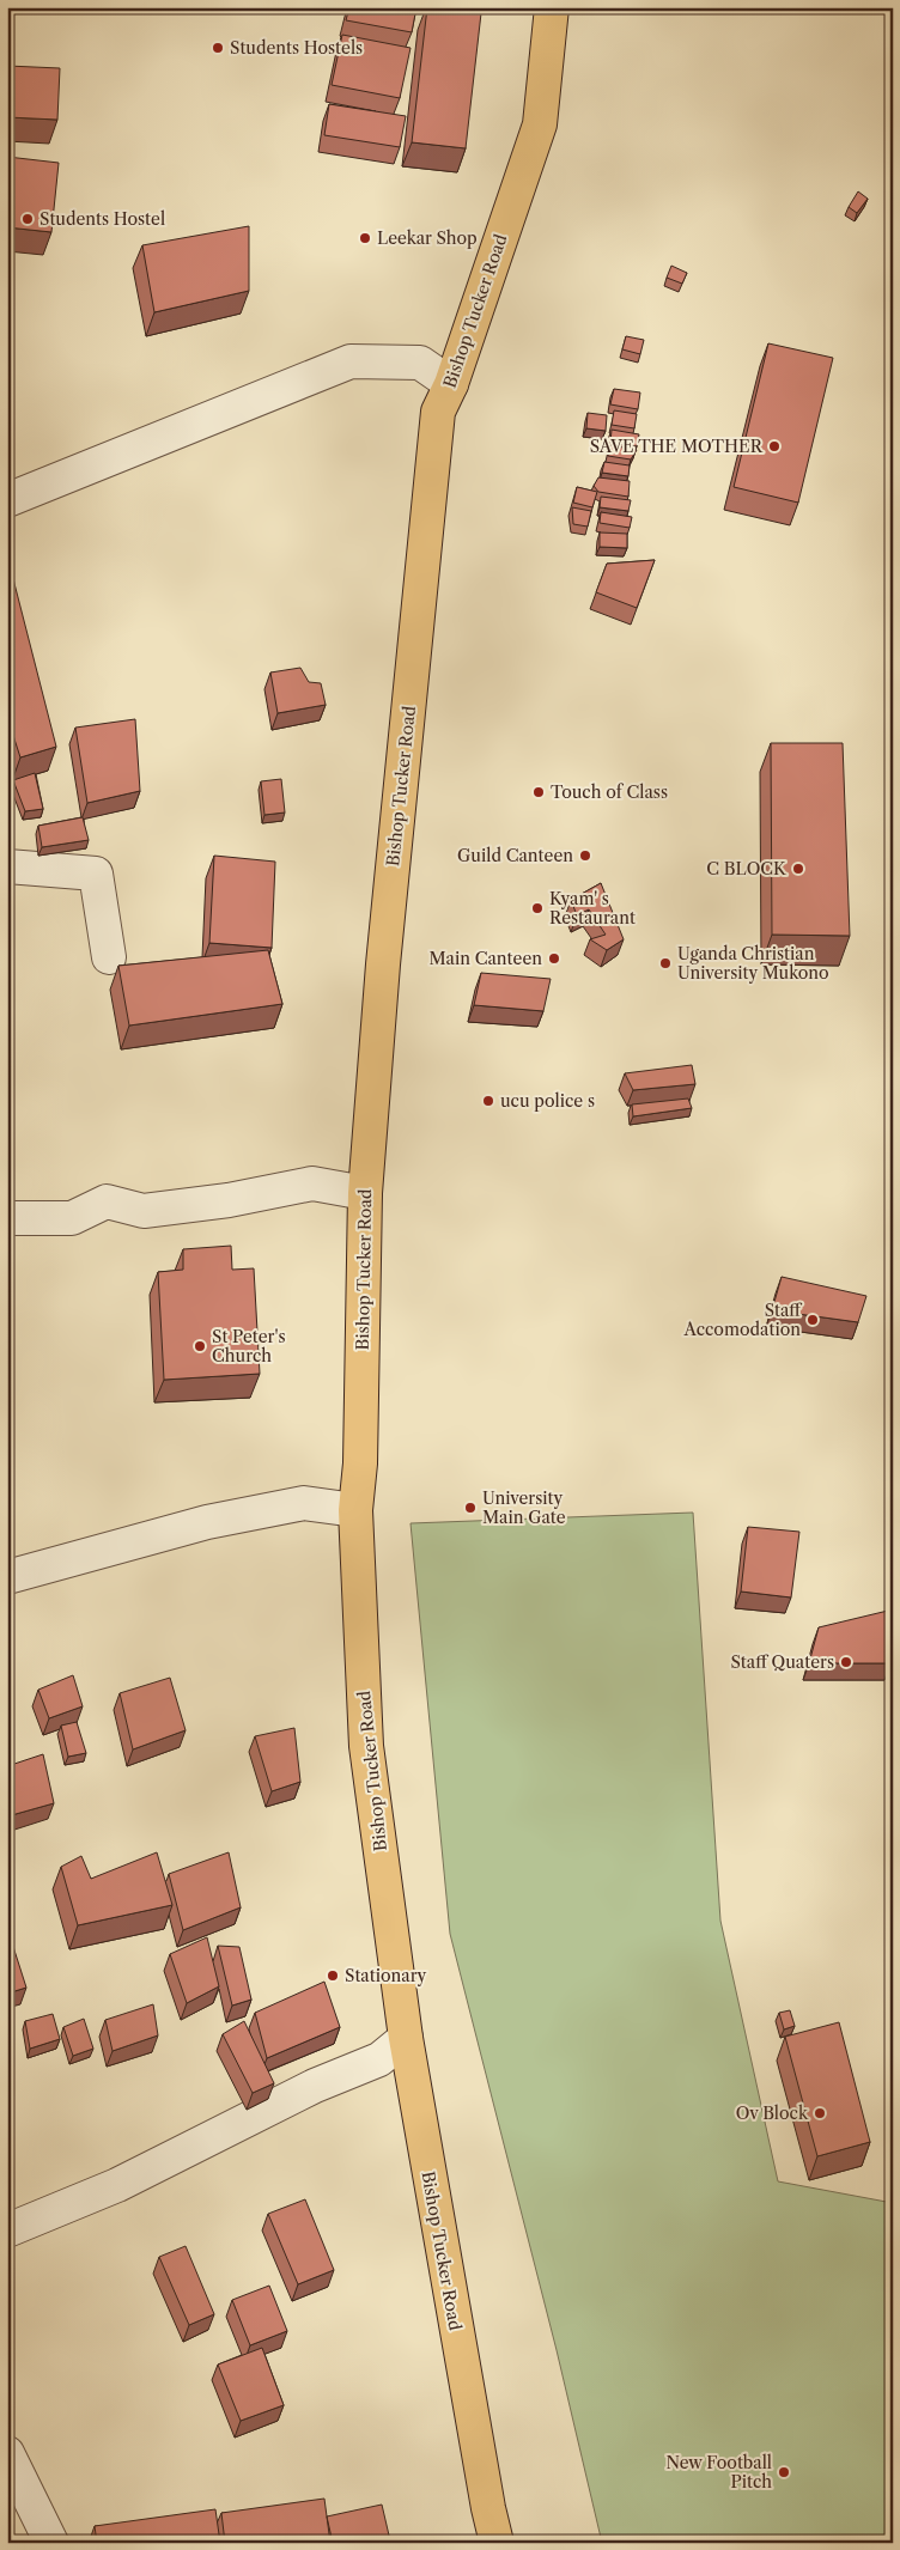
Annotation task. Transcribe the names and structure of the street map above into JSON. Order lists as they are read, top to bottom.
{
  "streets": {
    "main road": ["Bishop Tucker Road"]
  },
  "places": [
    "Students Hostels",
    "Students Hostel",
    "Leekar Shop",
    "SAVE THE MOTHER",
    "Touch of Class",
    "Guild Canteen",
    "C BLOCK",
    "Kyam' s Restaurant",
    "Main Canteen",
    "Uganda Christian University Mukono",
    "ucu police s",
    "Staff Accomodation",
    "St Peter's Church",
    "University Main Gate",
    "Staff Quaters",
    "Stationary",
    "Ov Block",
    "New Football Pitch"
  ]
}
